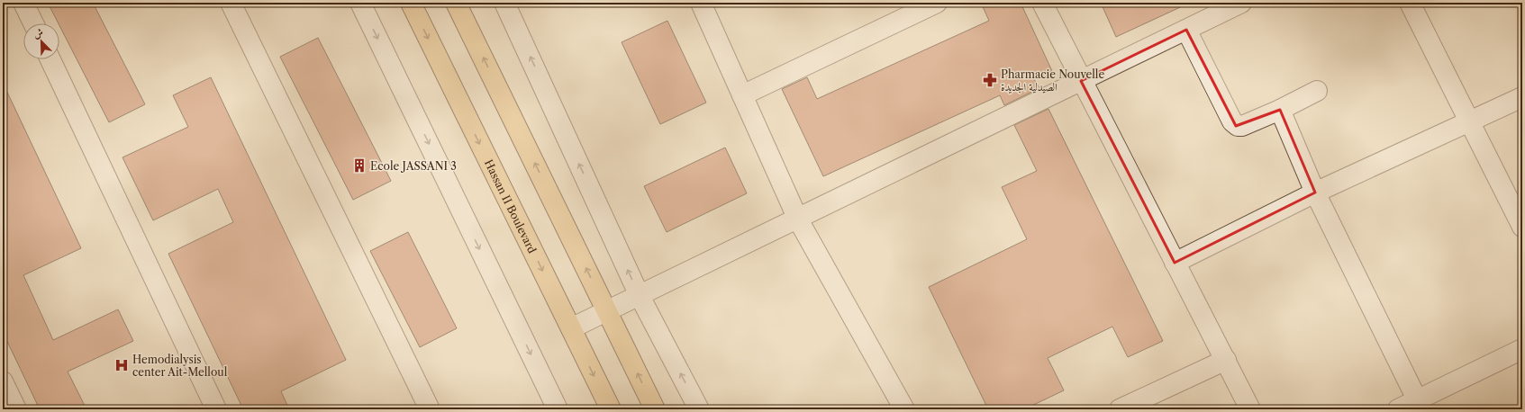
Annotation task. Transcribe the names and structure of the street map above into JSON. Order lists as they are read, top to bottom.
{
  "streets": {
    "main road": ["Hassan II Boulevard"]
  },
  "places": {
    "pharmacy": ["Pharmacie Nouvelle الصيدلية الجديدة"],
    "building": ["Ecole JASSANI 3"],
    "hospital": ["Hemodialysis center Ait-Melloul"]
  },
  "north": "top left"
}
